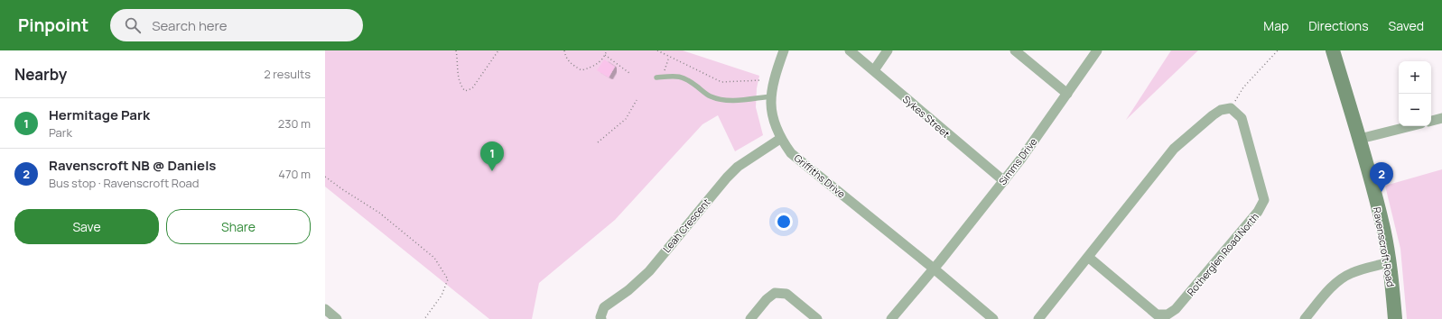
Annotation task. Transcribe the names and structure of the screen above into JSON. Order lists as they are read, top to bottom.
{
  "streets": {
    "street": [
      "Sykes Street",
      "Simms Drive",
      "Griffiths Drive",
      "Leah Crescent",
      "Ravenscroft Road",
      "Rotherglen Road North"
    ]
  },
  "crossings": [
    ["Sykes Street", "Simms Drive"],
    ["Simms Drive", "Griffiths Drive"],
    ["Griffiths Drive", "Leah Crescent"]
  ],
  "page": {
    "header": "Pinpoint",
    "search": "Search here",
    "nav": ["Map", "Directions", "Saved"],
    "heading": ["Nearby", "2 results"],
    "map_buttons": ["+", "−"],
    "list": [
      {
        "mark": "1",
        "name": "Hermitage Park",
        "note": "Park",
        "value": "230 m"
      },
      {
        "mark": "2",
        "name": "Ravenscroft NB @ Daniels",
        "note": "Bus stop · Ravenscroft Road",
        "value": "470 m"
      }
    ],
    "pins": ["1", "2"],
    "buttons": ["Save", "Share"]
  }
}
